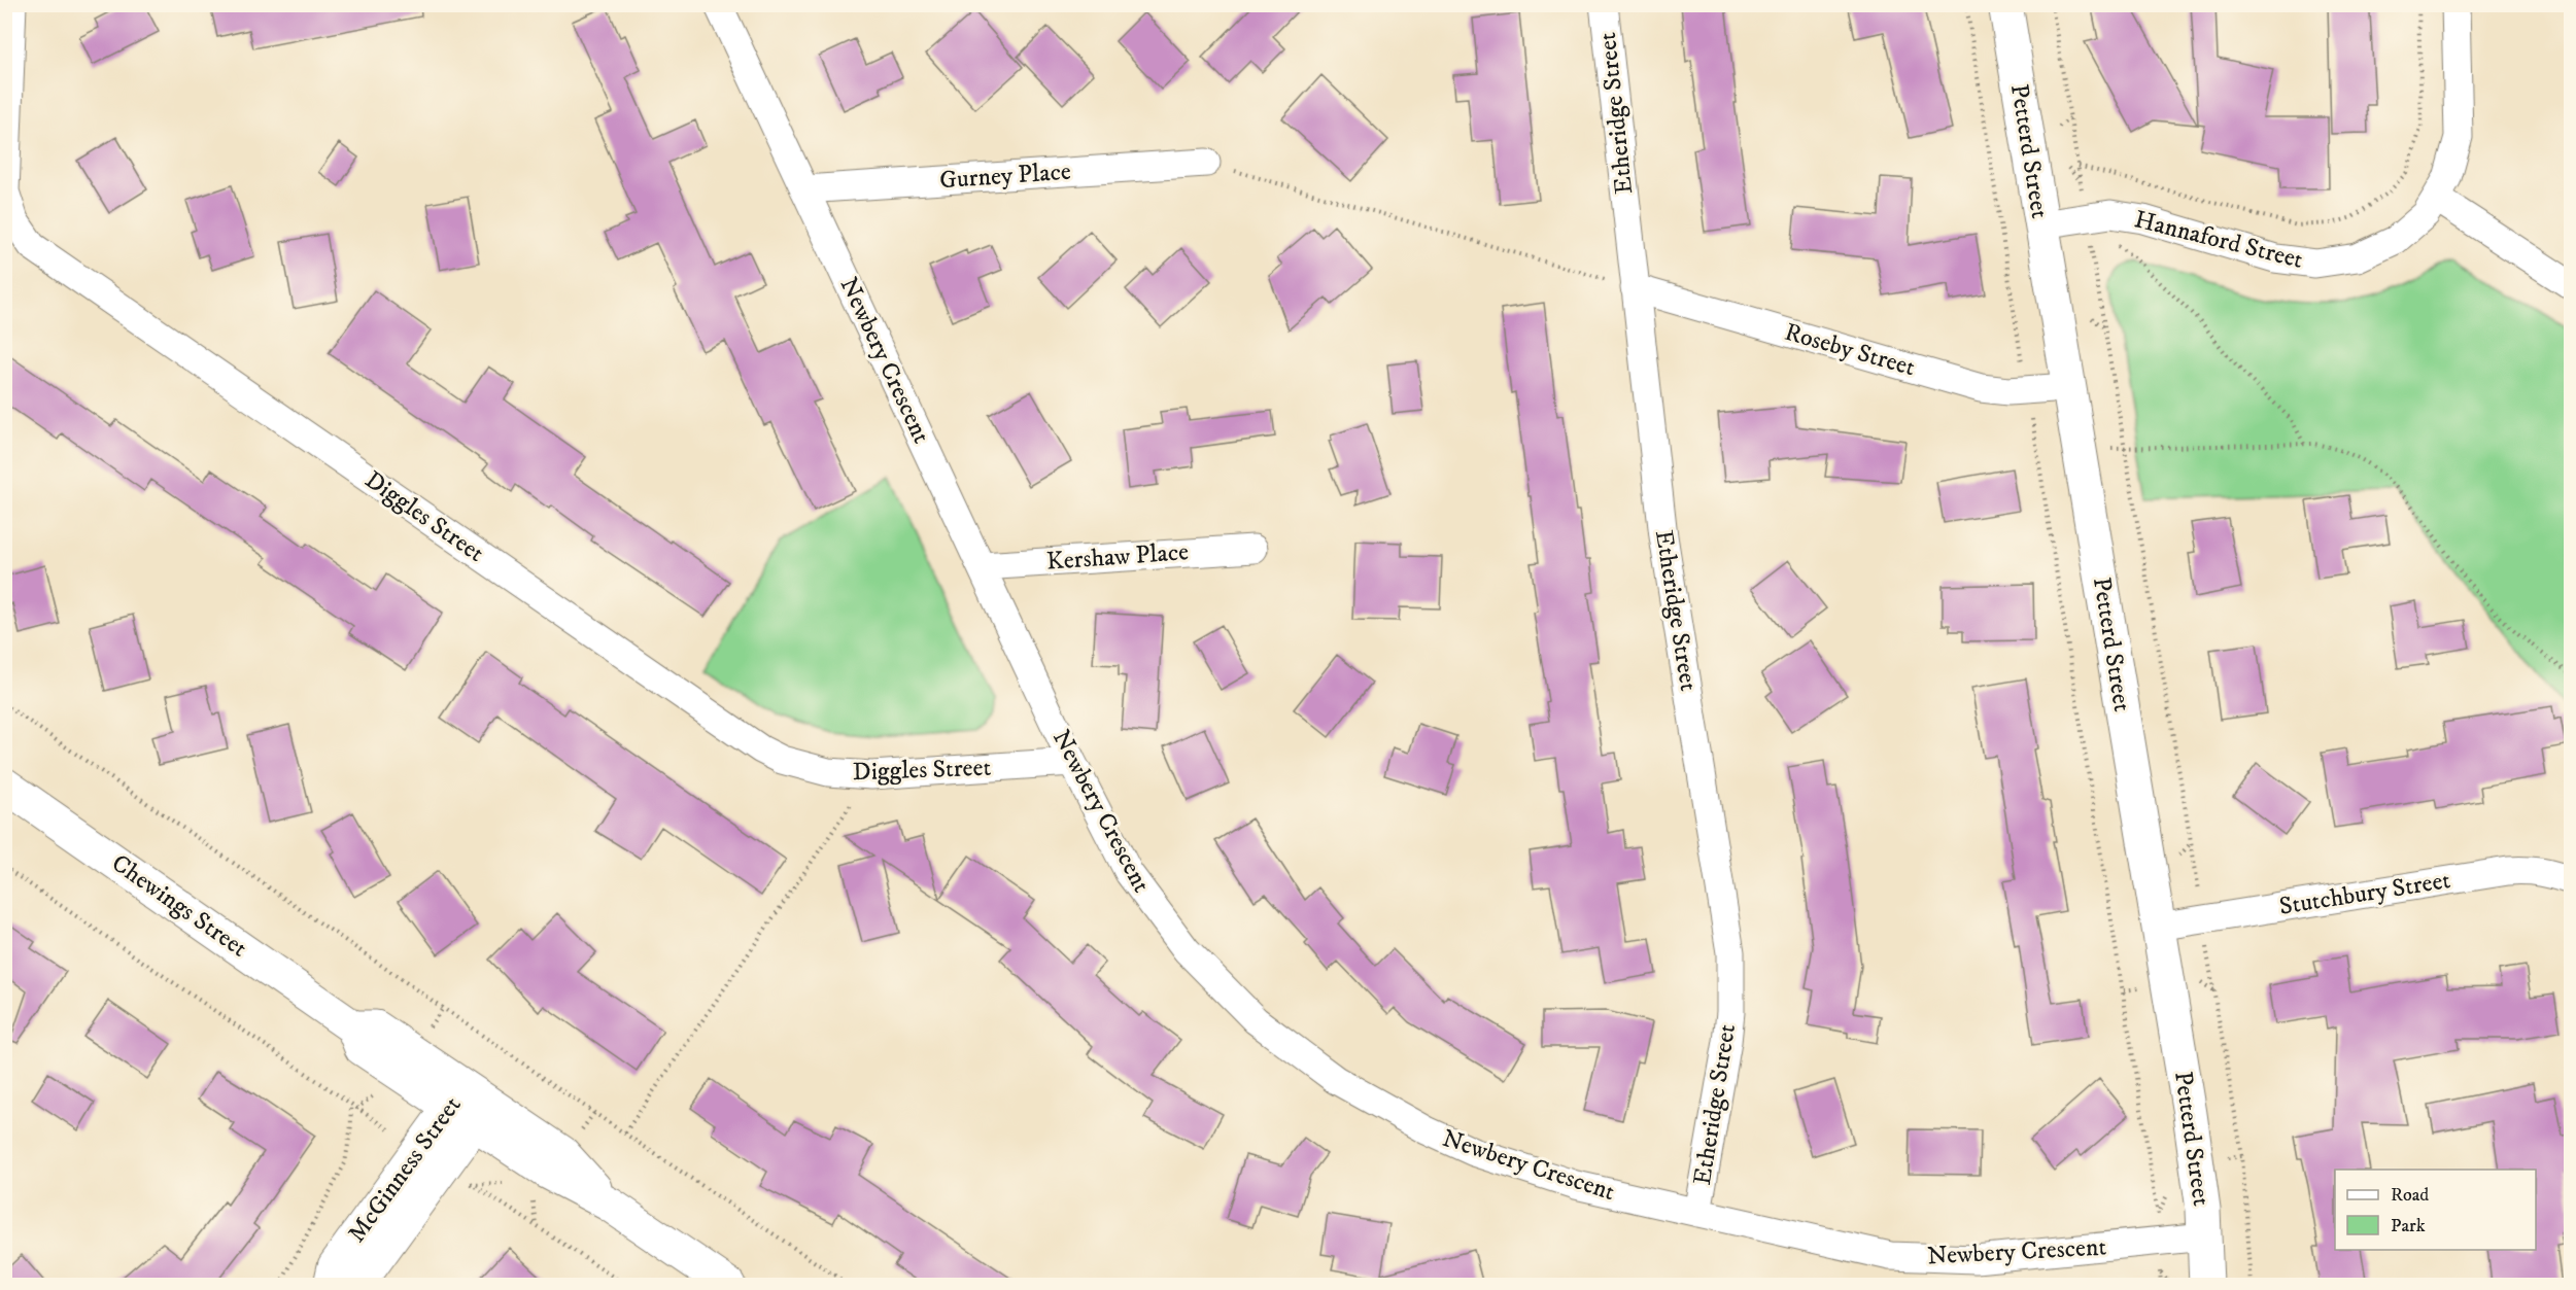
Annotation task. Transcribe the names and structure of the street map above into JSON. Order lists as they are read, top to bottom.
{
  "streets": {
    "street": [
      "Etheridge Street",
      "Petterd Street",
      "Gurney Place",
      "Hannaford Street",
      "Roseby Street",
      "Newbery Crescent",
      "Diggles Street",
      "Kershaw Place",
      "Stutchbury Street",
      "Chewings Street",
      "McGinness Street"
    ]
  },
  "crossings": [
    ["Etheridge Street", "Roseby Street"],
    ["Etheridge Street", "Newbery Crescent"],
    ["Petterd Street", "Hannaford Street"],
    ["Petterd Street", "Roseby Street"],
    ["Petterd Street", "Newbery Crescent"],
    ["Petterd Street", "Stutchbury Street"],
    ["Gurney Place", "Newbery Crescent"],
    ["Newbery Crescent", "Diggles Street"],
    ["Newbery Crescent", "Kershaw Place"],
    ["Chewings Street", "McGinness Street"]
  ],
  "legend": ["Road", "Park"]
}
